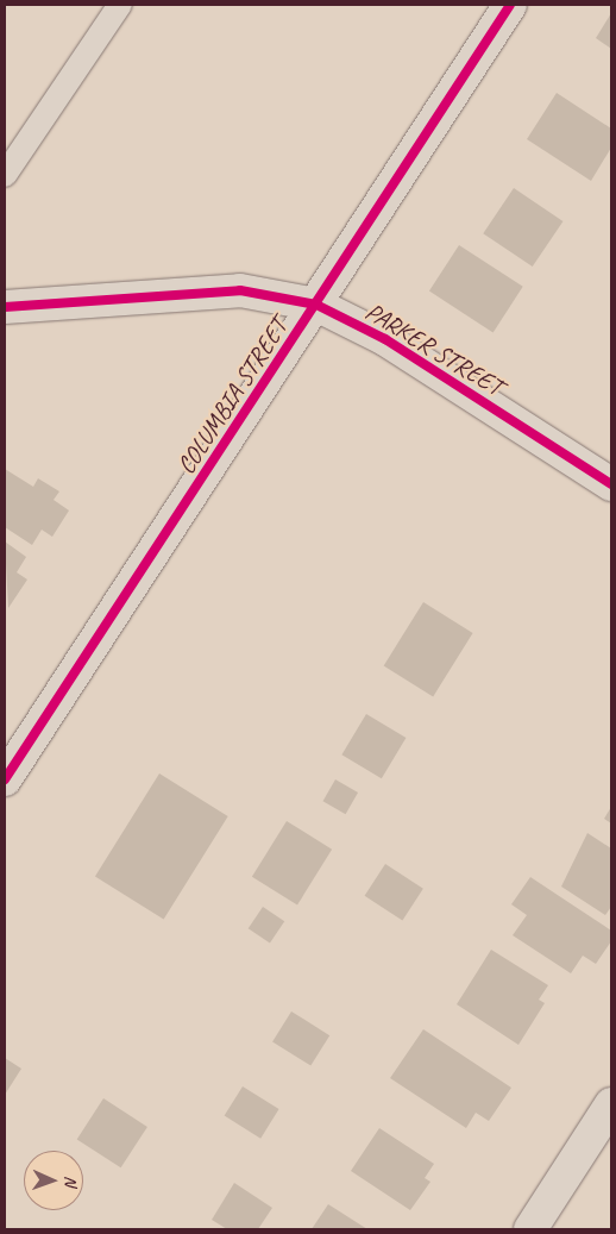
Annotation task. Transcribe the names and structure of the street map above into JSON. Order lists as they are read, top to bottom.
{
  "streets": {
    "street": ["PARKER STREET", "COLUMBIA STREET"]
  },
  "crossings": [
    ["PARKER STREET", "COLUMBIA STREET"]
  ],
  "north": "right"
}
